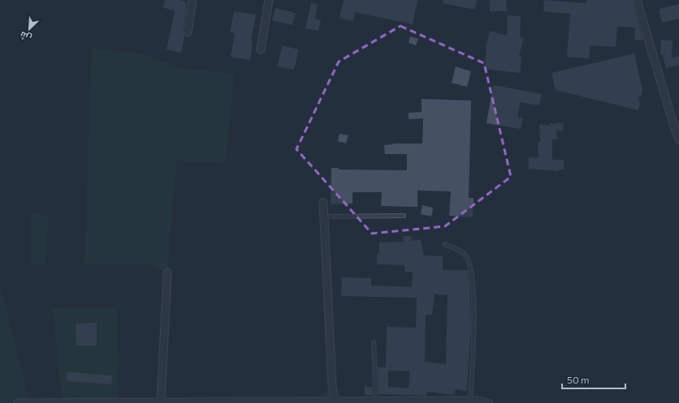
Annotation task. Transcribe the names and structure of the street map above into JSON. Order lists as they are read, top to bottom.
{
  "scale_bar": "50 m",
  "north": "bottom left"
}
